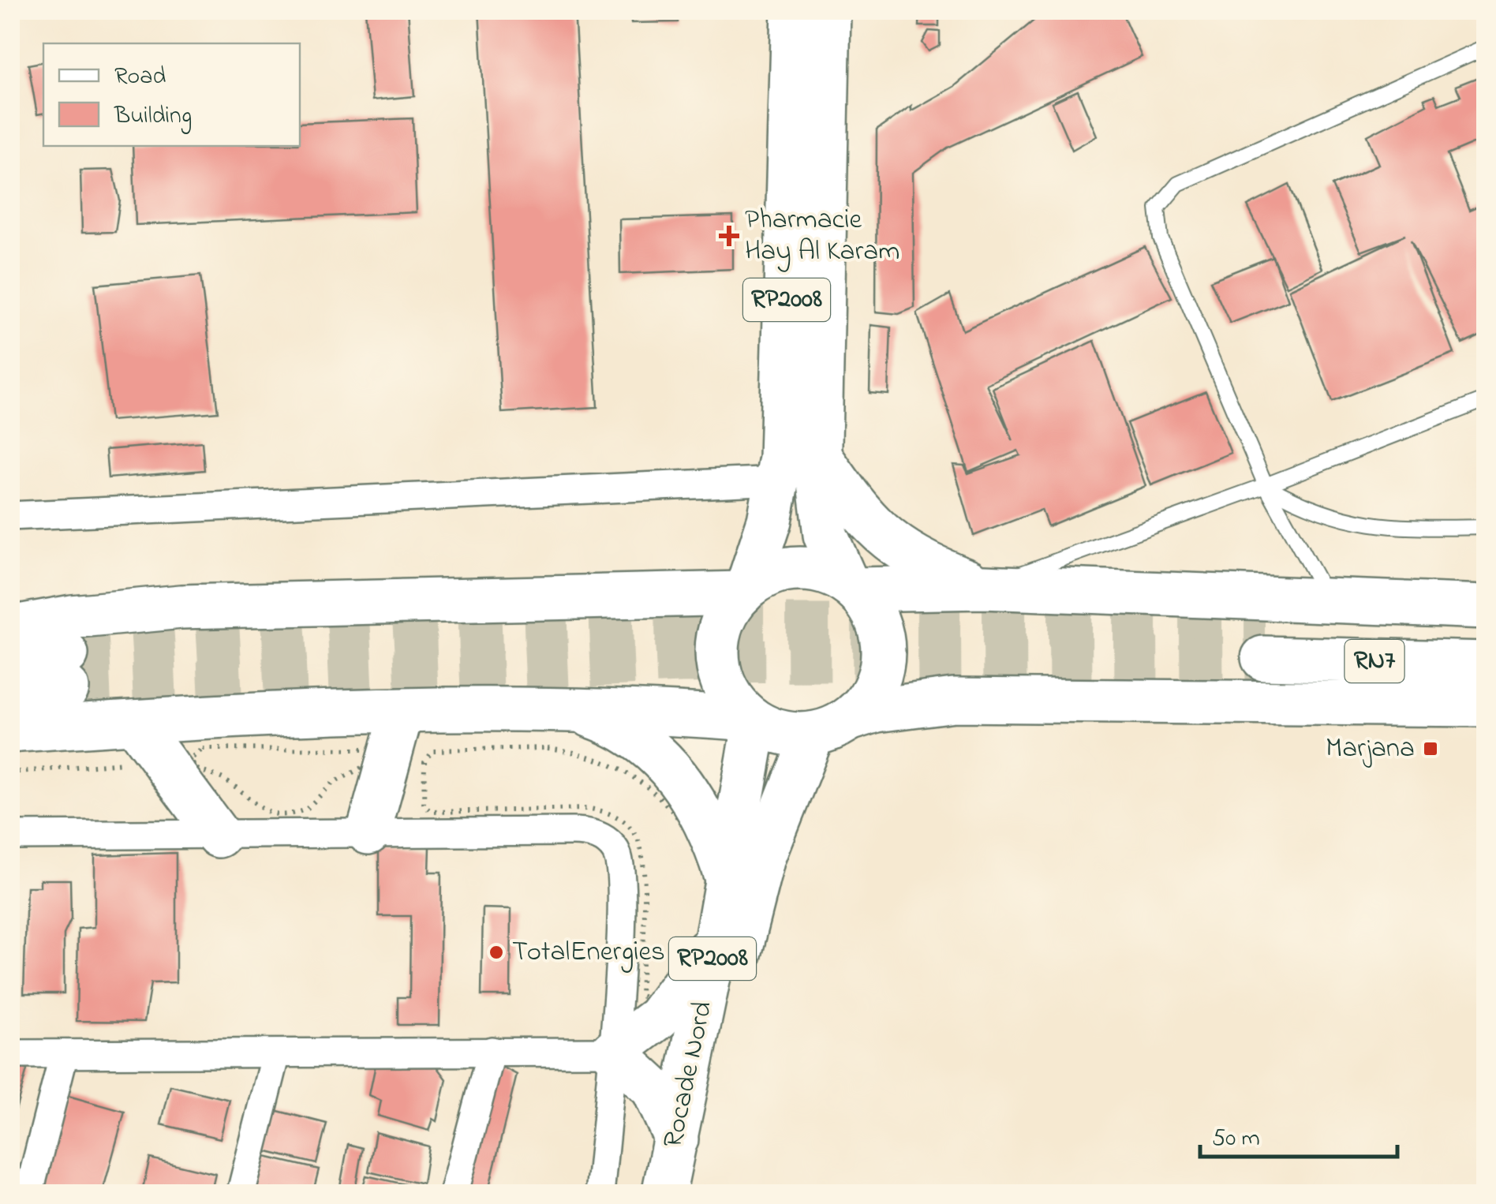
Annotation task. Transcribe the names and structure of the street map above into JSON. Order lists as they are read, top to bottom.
{
  "streets": {
    "highway": ["RP2008", "RN7", "Rocade Nord"]
  },
  "crossings": [
    ["RP2008", "Rocade Nord"]
  ],
  "places": {
    "health": ["Pharmacie Hay Al Karam"],
    "transit": ["Marjana"],
    "other": ["TotalEnergies"]
  },
  "legend": ["Road", "Building"],
  "scale_bar": "50 m"
}
